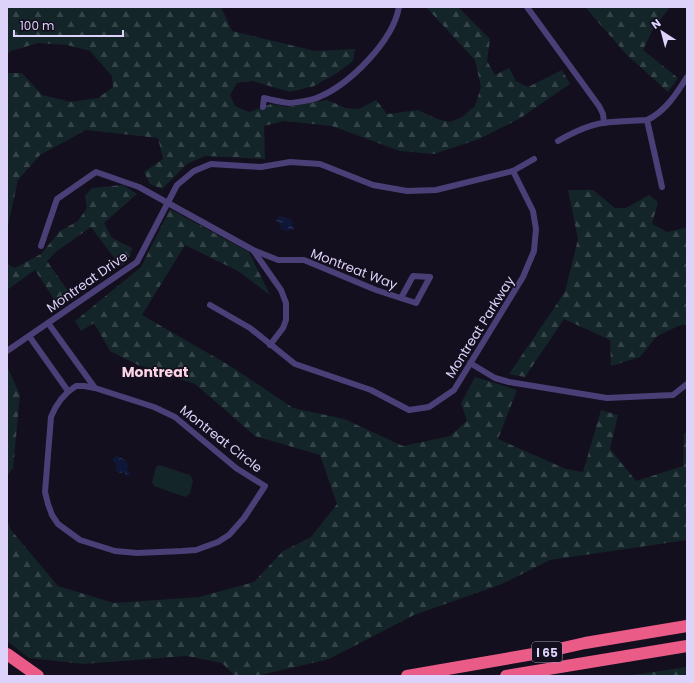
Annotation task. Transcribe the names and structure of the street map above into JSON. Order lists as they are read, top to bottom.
{
  "streets": {
    "highway": ["I 65"],
    "street": [
      "Montreat Way",
      "Montreat Drive",
      "Montreat Parkway",
      "Montreat Circle"
    ]
  },
  "crossings": [
    ["Montreat Way", "Montreat Drive"],
    ["Montreat Way", "Montreat Parkway"],
    ["Montreat Drive", "Montreat Parkway"]
  ],
  "districts": ["Montreat"],
  "scale_bar": "100 m",
  "north": "top left"
}
